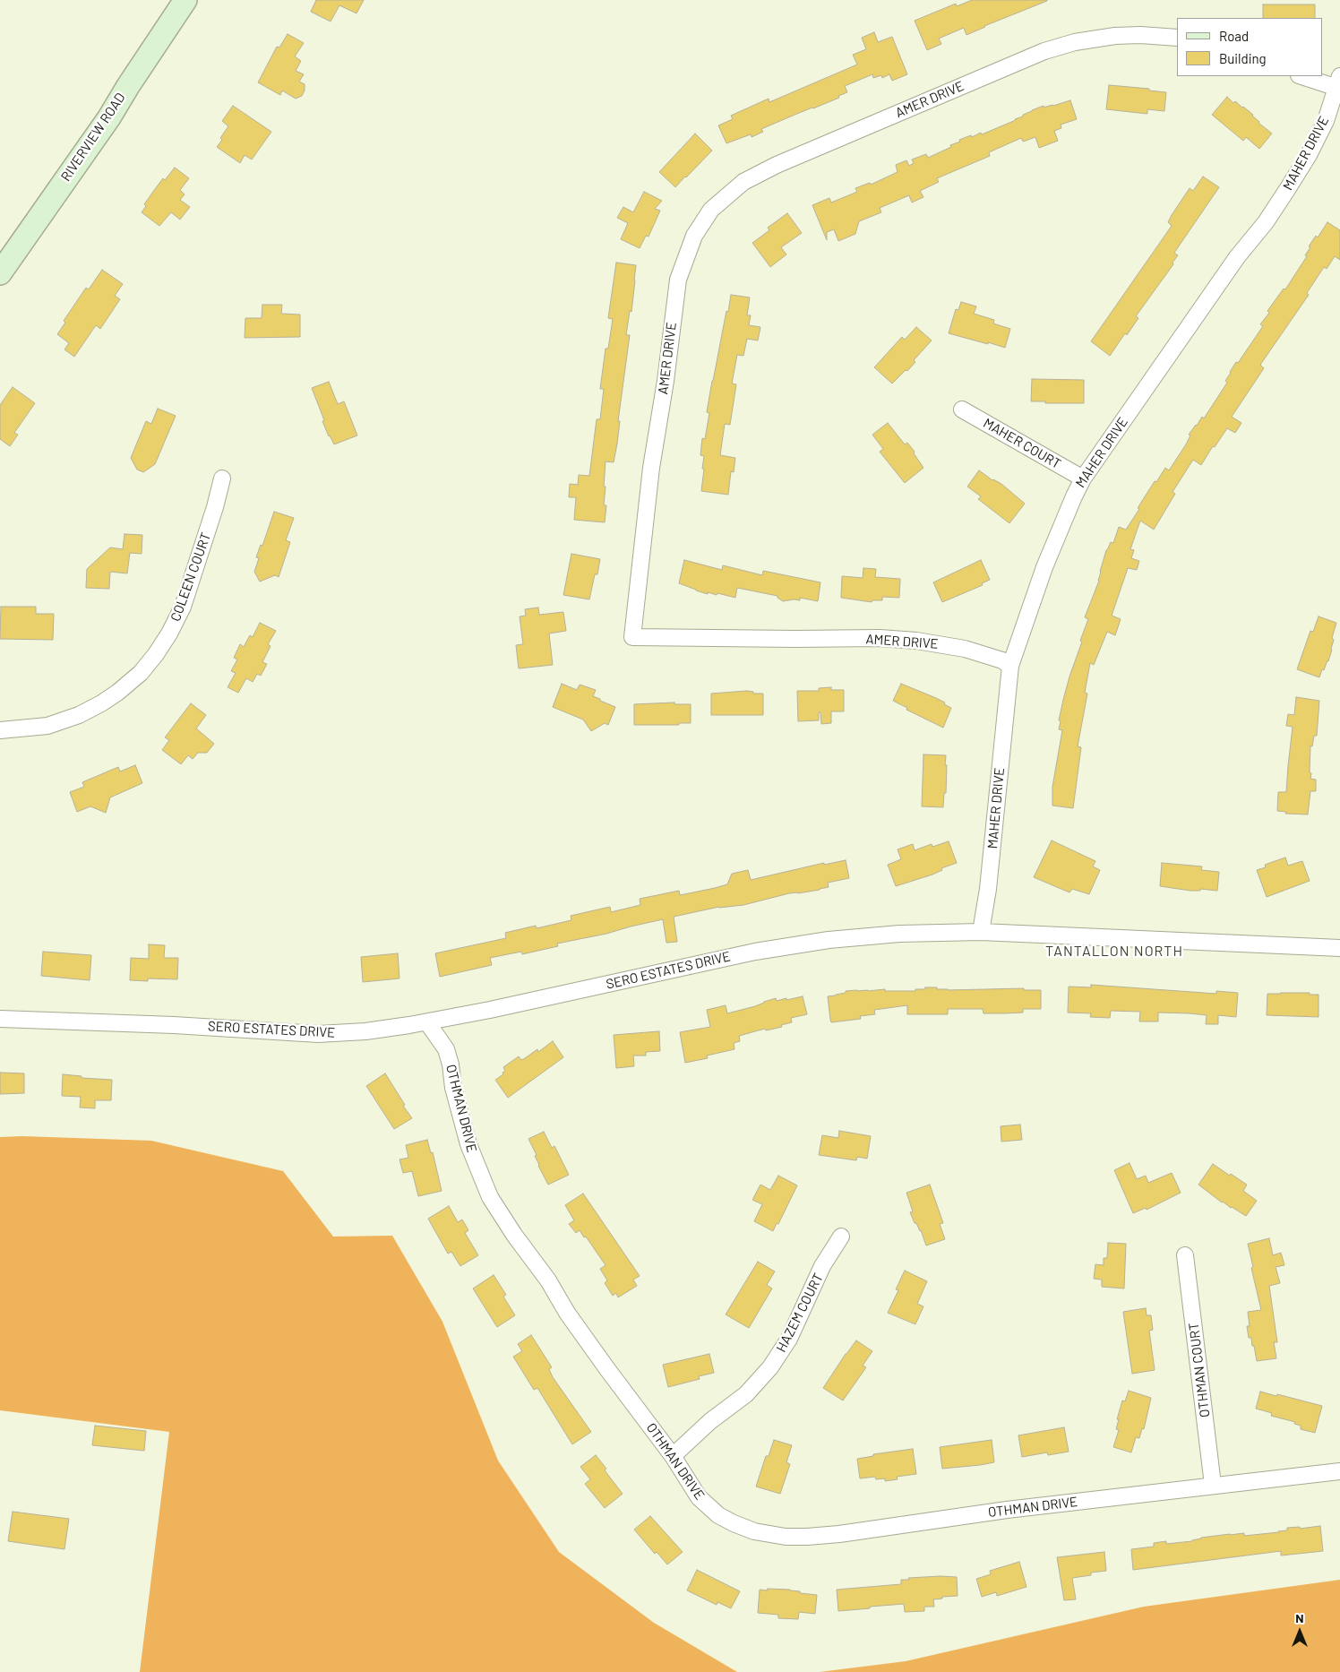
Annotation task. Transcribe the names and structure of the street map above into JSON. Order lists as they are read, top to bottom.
{
  "streets": {
    "street": [
      "AMER DRIVE",
      "RIVERVIEW ROAD",
      "MAHER DRIVE",
      "MAHER COURT",
      "COLEEN COURT",
      "SERO ESTATES DRIVE",
      "OTHMAN DRIVE",
      "HAZEM COURT",
      "OTHMAN COURT"
    ]
  },
  "crossings": [
    ["AMER DRIVE", "MAHER DRIVE"],
    ["MAHER DRIVE", "MAHER COURT"],
    ["MAHER DRIVE", "SERO ESTATES DRIVE"],
    ["SERO ESTATES DRIVE", "OTHMAN DRIVE"],
    ["OTHMAN DRIVE", "HAZEM COURT"],
    ["OTHMAN DRIVE", "OTHMAN COURT"]
  ],
  "districts": ["TANTALLON NORTH"],
  "legend": ["Road", "Building"],
  "north": "top"
}
